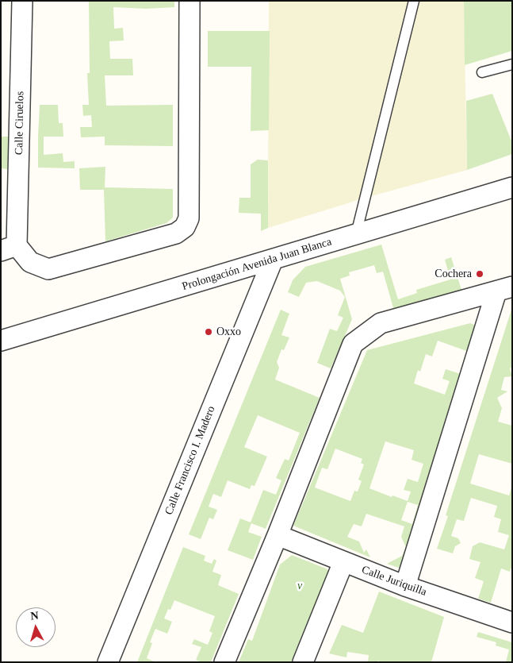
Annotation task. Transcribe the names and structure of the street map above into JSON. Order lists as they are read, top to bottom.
{
  "streets": {
    "street": [
      "Calle Ciruelos",
      "Prolongación Avenida Juan Blanca",
      "Calle Francisco I. Madero",
      "Calle Juriquilla"
    ]
  },
  "crossings": [
    ["Prolongación Avenida Juan Blanca", "Calle Francisco I. Madero"]
  ],
  "parks": ["v"],
  "places": ["Cochera", "Oxxo"],
  "north": "top"
}
